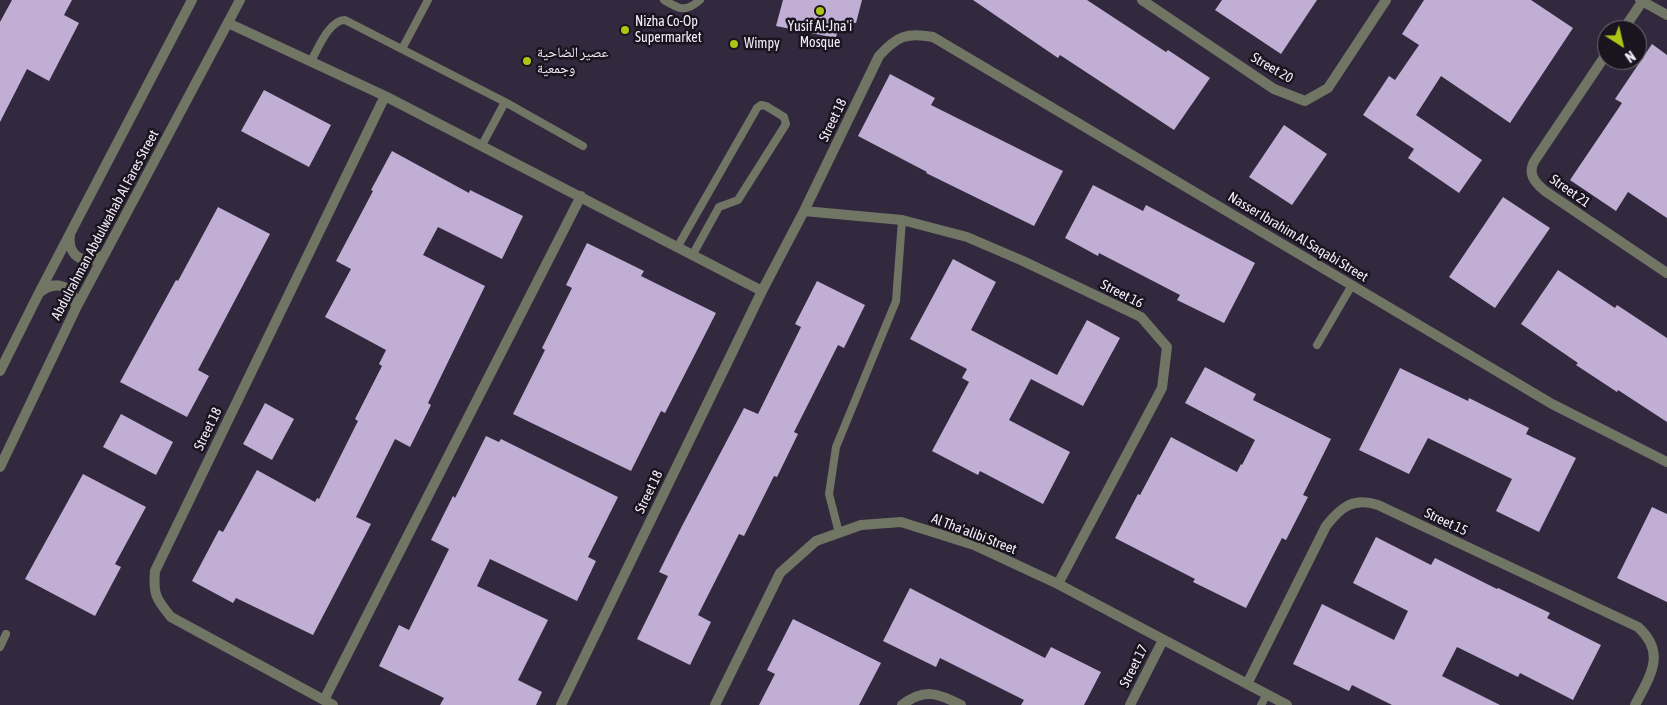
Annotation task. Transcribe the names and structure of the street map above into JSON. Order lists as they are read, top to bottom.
{
  "streets": {
    "street": [
      "Street 20",
      "Street 18",
      "Street 21",
      "Abdulrahman Abdulwahab Al Fares Street",
      "Nasser Ibrahim Al Saqabi Street",
      "Street 16",
      "Street 15",
      "Al Tha'alibi Street",
      "Street 17"
    ]
  },
  "crossings": [
    ["Street 18", "Nasser Ibrahim Al Saqabi Street"],
    ["Street 18", "Street 16"],
    ["Street 16", "Al Tha'alibi Street"],
    ["Street 15", "Al Tha'alibi Street"],
    ["Al Tha'alibi Street", "Street 17"]
  ],
  "places": [
    "Yusif Al-Jna'i Mosque",
    "Nizha Co-Op Supermarket",
    "Wimpy",
    "عصير الضاحية وجمعية"
  ],
  "north": "bottom right"
}
